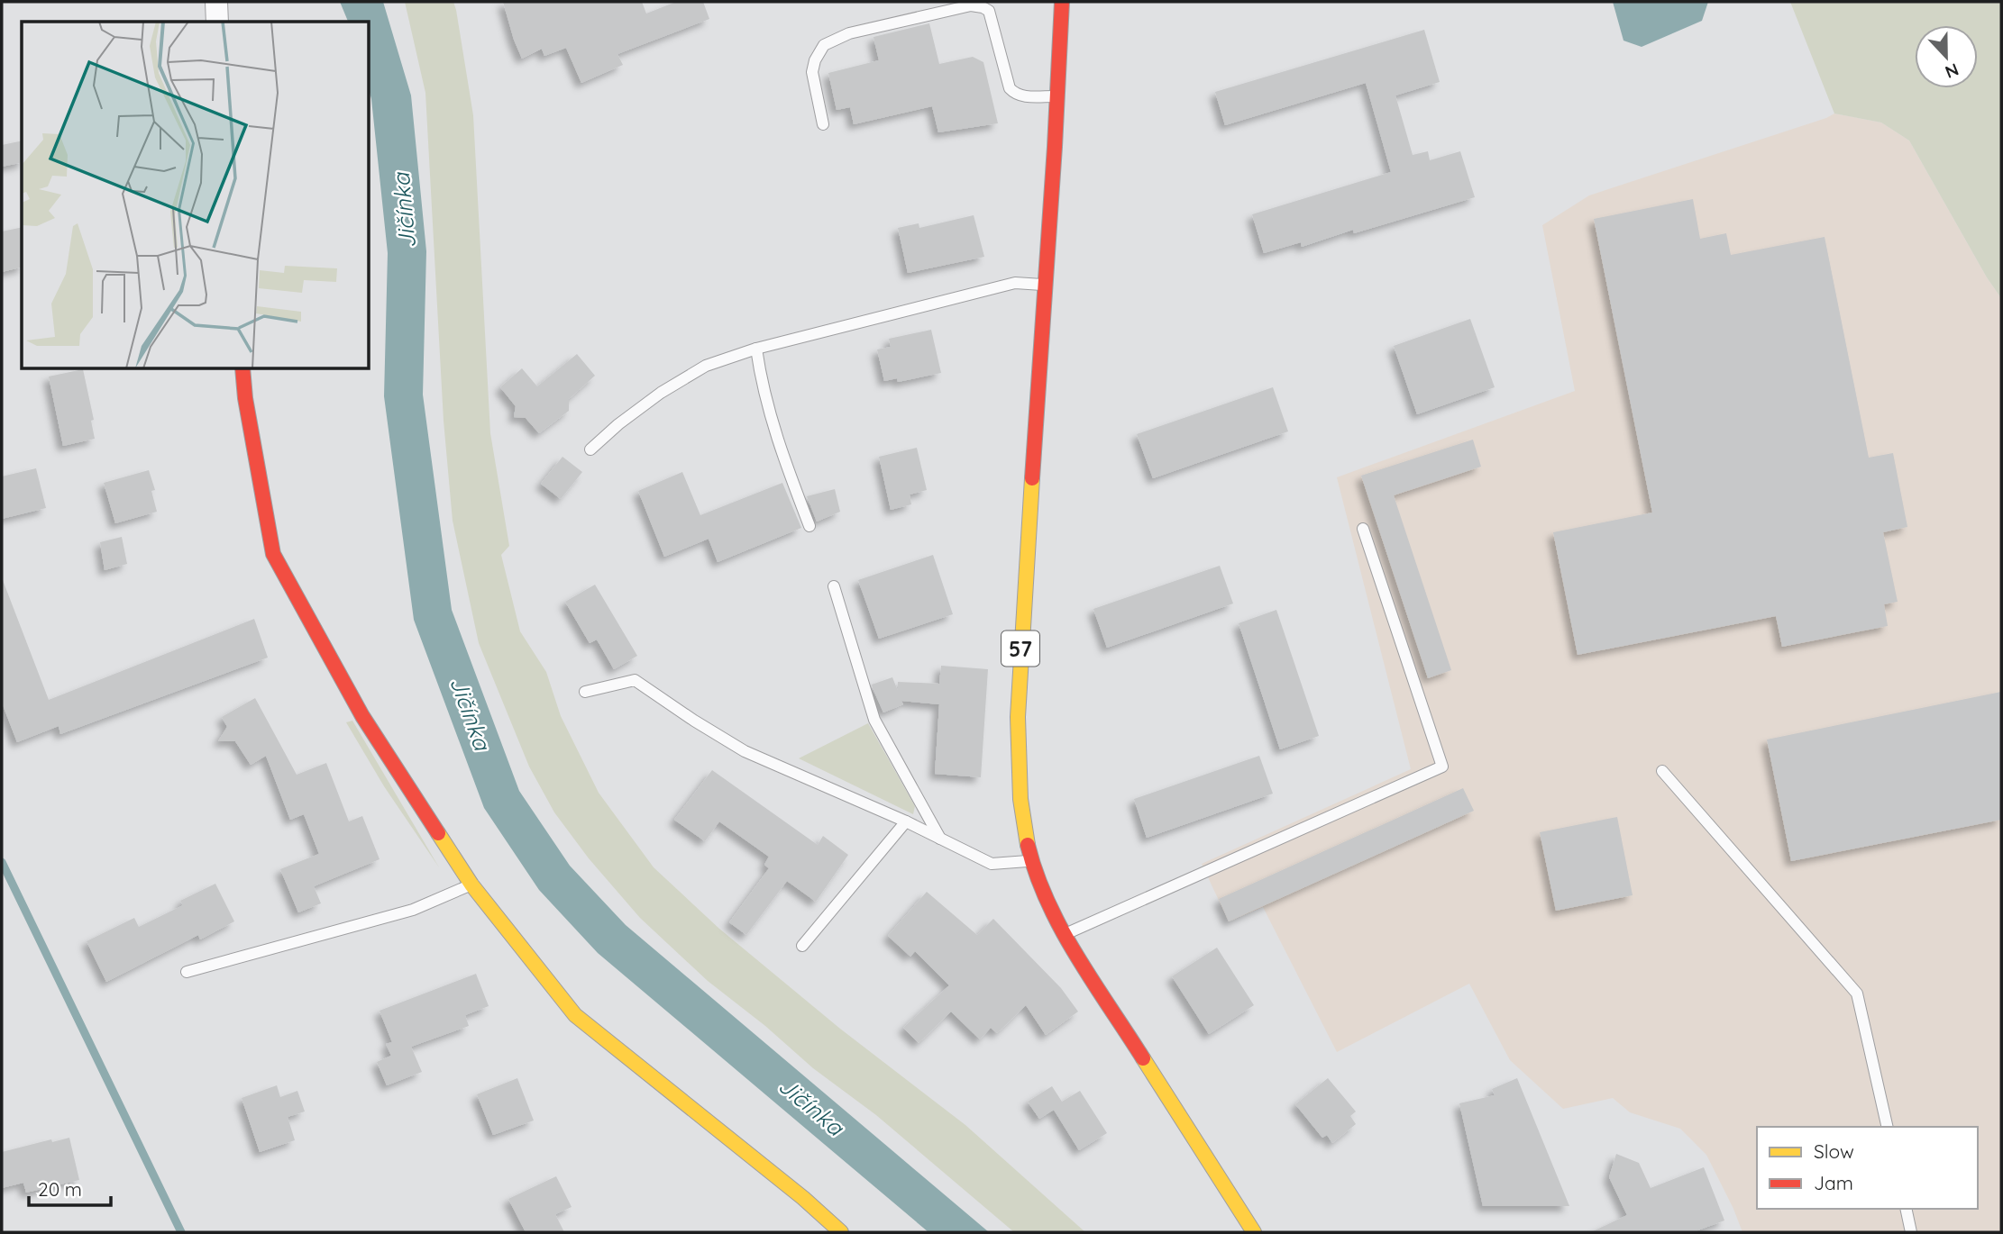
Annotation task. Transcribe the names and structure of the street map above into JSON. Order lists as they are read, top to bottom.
{
  "streets": {
    "main road": ["57"]
  },
  "water": ["Jičínka"],
  "legend": ["Slow", "Jam"],
  "scale_bar": "20 m",
  "north": "bottom"
}
